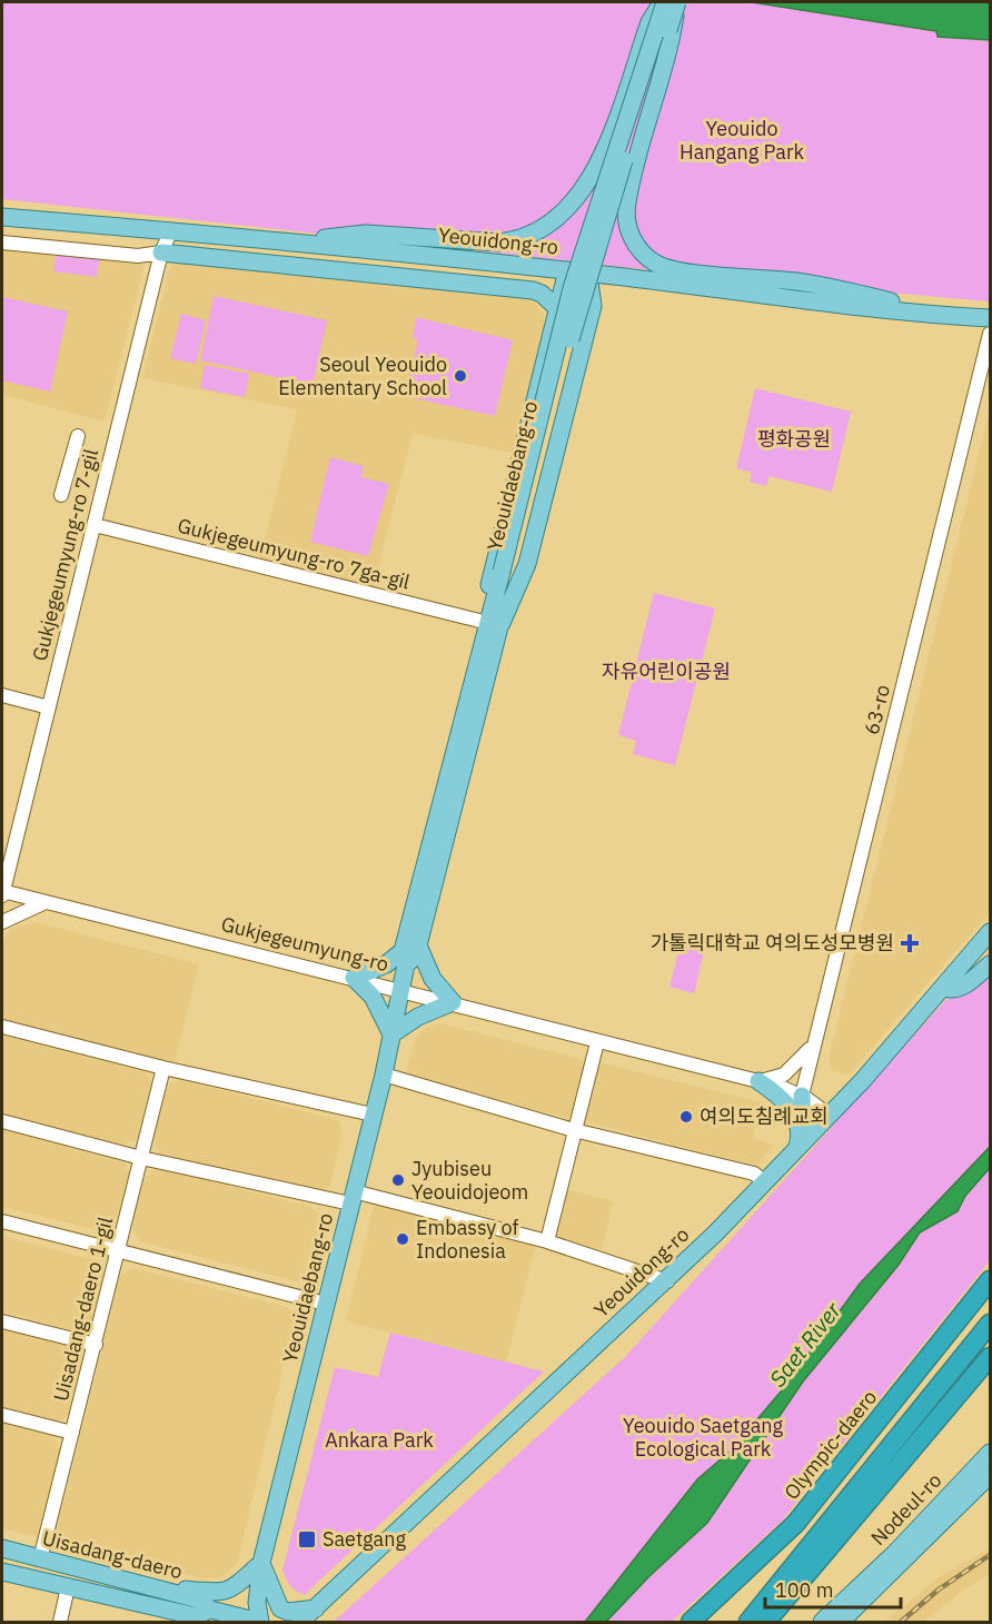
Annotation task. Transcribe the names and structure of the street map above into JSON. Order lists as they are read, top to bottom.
{
  "streets": {
    "highway": ["Olympic-daero"],
    "main road": [
      "Yeouidong-ro",
      "Yeouidaebang-ro",
      "Nodeul-ro",
      "Uisadang-daero"
    ],
    "street": [
      "Gukjegeumyung-ro 7ga-gil",
      "Gukjegeumyung-ro 7-gil",
      "63-ro",
      "Gukjegeumyung-ro",
      "Uisadang-daero 1-gil"
    ]
  },
  "crossings": [
    ["Yeouidong-ro", "Gukjegeumyung-ro 7-gil"],
    ["Yeouidong-ro", "Gukjegeumyung-ro"],
    ["Yeouidaebang-ro", "Gukjegeumyung-ro 7ga-gil"],
    ["Yeouidaebang-ro", "Gukjegeumyung-ro"],
    ["Yeouidaebang-ro", "Uisadang-daero"],
    ["Gukjegeumyung-ro 7ga-gil", "Gukjegeumyung-ro 7-gil"],
    ["Gukjegeumyung-ro 7-gil", "Gukjegeumyung-ro"],
    ["63-ro", "Gukjegeumyung-ro"],
    ["Uisadang-daero 1-gil", "Uisadang-daero"]
  ],
  "water": ["Saet River"],
  "parks": [
    "Yeouido Hangang Park",
    "평화공원",
    "자유어린이공원",
    "Yeouido Saetgang Ecological Park",
    "Ankara Park"
  ],
  "places": {
    "other": [
      "Seoul Yeouido Elementary School",
      "여의도침례교회",
      "Jyubiseu Yeouidojeom",
      "Embassy of Indonesia"
    ],
    "health": ["가톨릭대학교 여의도성모병원"],
    "transit": ["Saetgang"]
  },
  "scale_bar": "100 m"
}
